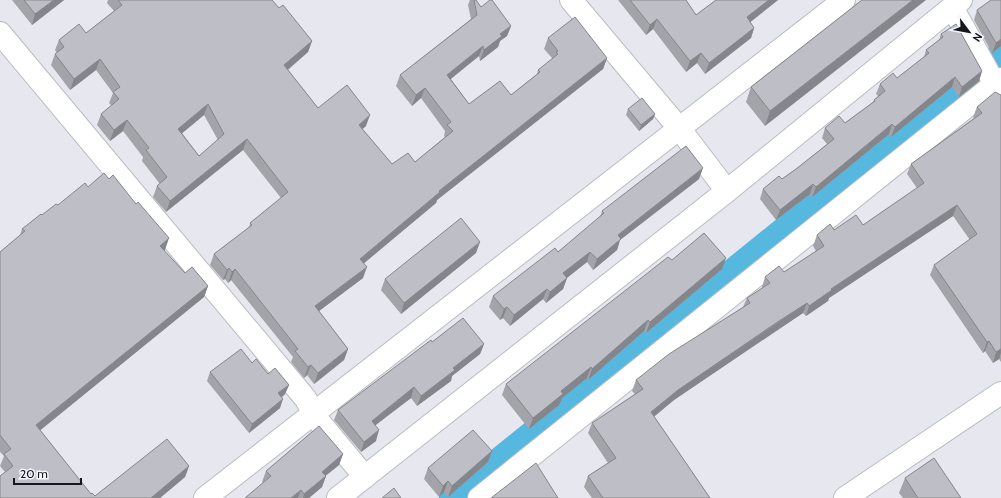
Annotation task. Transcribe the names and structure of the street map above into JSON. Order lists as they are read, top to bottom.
{
  "scale_bar": "20 m",
  "north": "bottom right"
}
